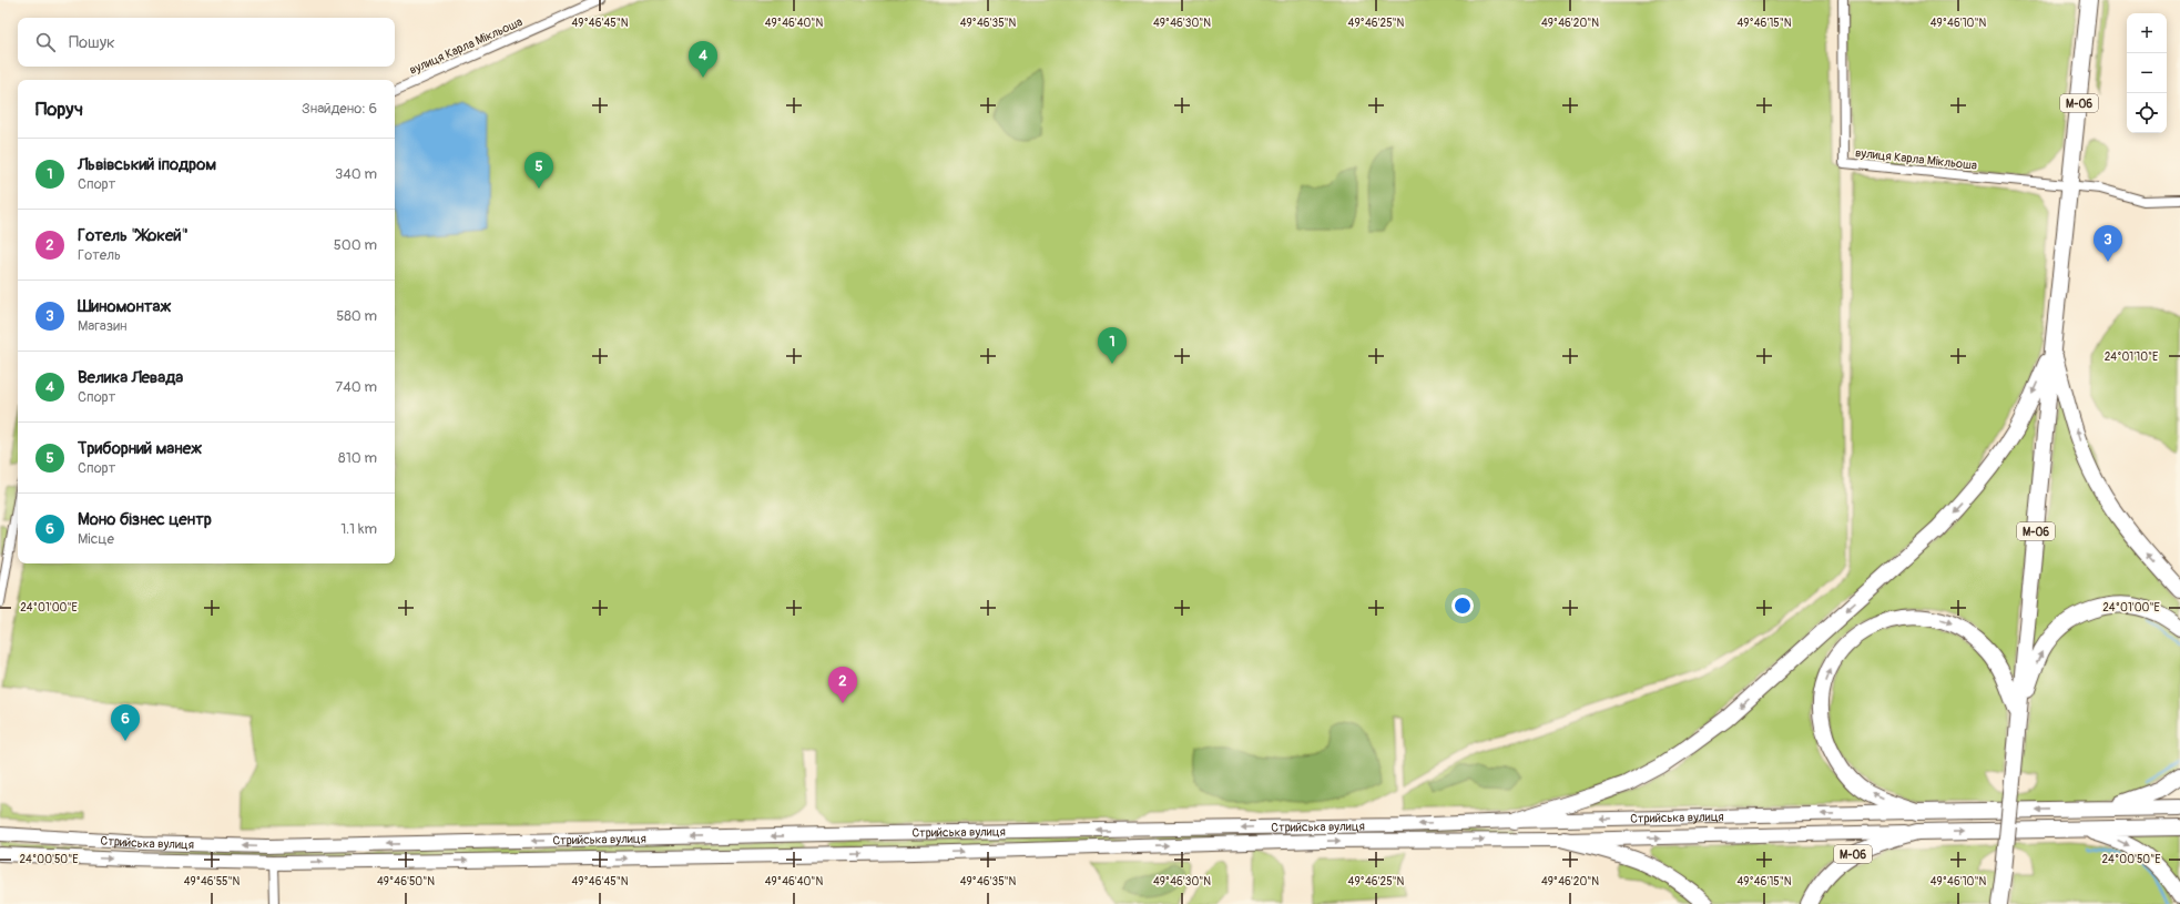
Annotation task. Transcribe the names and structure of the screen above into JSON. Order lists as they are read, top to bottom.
{
  "streets": {
    "highway": ["М-06"],
    "main road": ["Стрийська вулиця"],
    "street": ["вулиця Карла Мікльоша"]
  },
  "crossings": [
    ["вулиця Карла Мікльоша", "М-06"],
    ["М-06", "Стрийська вулиця"]
  ],
  "page": {
    "map_buttons": ["+", "−"],
    "search": "Пошук",
    "pins": [
      "4",
      "5",
      "3",
      "1",
      "2",
      "6"
    ],
    "heading": ["Поруч", "Знайдено: 6"],
    "list": [
      {
        "mark": "1",
        "name": "Львівський іподром",
        "note": "Спорт",
        "value": "340 m"
      },
      {
        "mark": "2",
        "name": "Готель \"Жокей\"",
        "note": "Готель",
        "value": "500 m"
      },
      {
        "mark": "3",
        "name": "Шиномонтаж",
        "note": "Магазин",
        "value": "580 m"
      },
      {
        "mark": "4",
        "name": "Велика Левада",
        "note": "Спорт",
        "value": "740 m"
      },
      {
        "mark": "5",
        "name": "Триборний манеж",
        "note": "Спорт",
        "value": "810 m"
      },
      {
        "mark": "6",
        "name": "Моно бізнес центр",
        "note": "Місце",
        "value": "1.1 km"
      }
    ]
  },
  "coordinates": [
    "49°46'45\"N",
    "49°46'40\"N",
    "49°46'35\"N",
    "49°46'30\"N",
    "49°46'25\"N",
    "49°46'20\"N",
    "49°46'15\"N",
    "49°46'10\"N",
    "24°01'10\"E",
    "24°01'00\"E",
    "24°00'50\"E",
    "49°46'55\"N",
    "49°46'50\"N"
  ]
}
